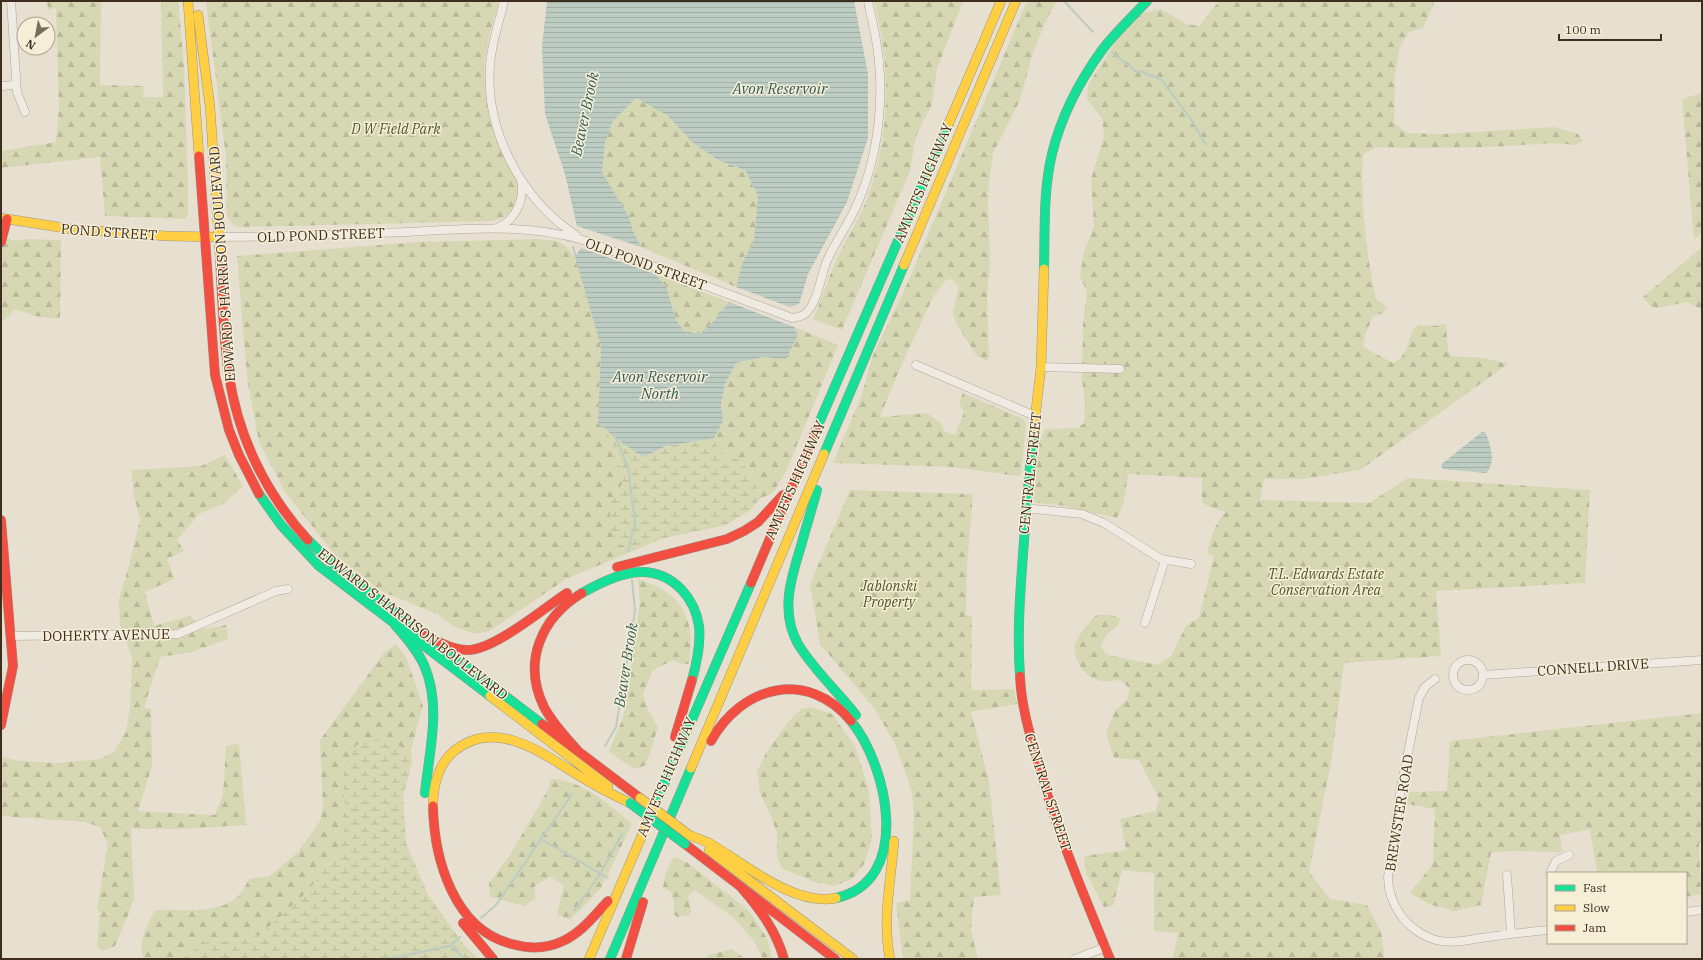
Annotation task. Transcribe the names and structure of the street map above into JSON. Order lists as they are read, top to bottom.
{
  "streets": {
    "main road": [
      "AMVETS HIGHWAY",
      "POND STREET",
      "EDWARD S HARRISON BOULEVARD",
      "CENTRAL STREET"
    ],
    "street": [
      "OLD POND STREET",
      "DOHERTY AVENUE",
      "CONNELL DRIVE",
      "BREWSTER ROAD"
    ]
  },
  "crossings": [
    ["POND STREET", "OLD POND STREET"],
    ["POND STREET", "EDWARD S HARRISON BOULEVARD"],
    ["OLD POND STREET", "EDWARD S HARRISON BOULEVARD"]
  ],
  "water": ["Avon Reservoir", "Beaver Brook", "Avon Reservoir North"],
  "parks": ["D W Field Park", "T.L. Edwards Estate Conservation Area", "Jablonski Property"],
  "legend": ["Fast", "Slow", "Jam"],
  "scale_bar": "100 m",
  "north": "bottom left"
}
